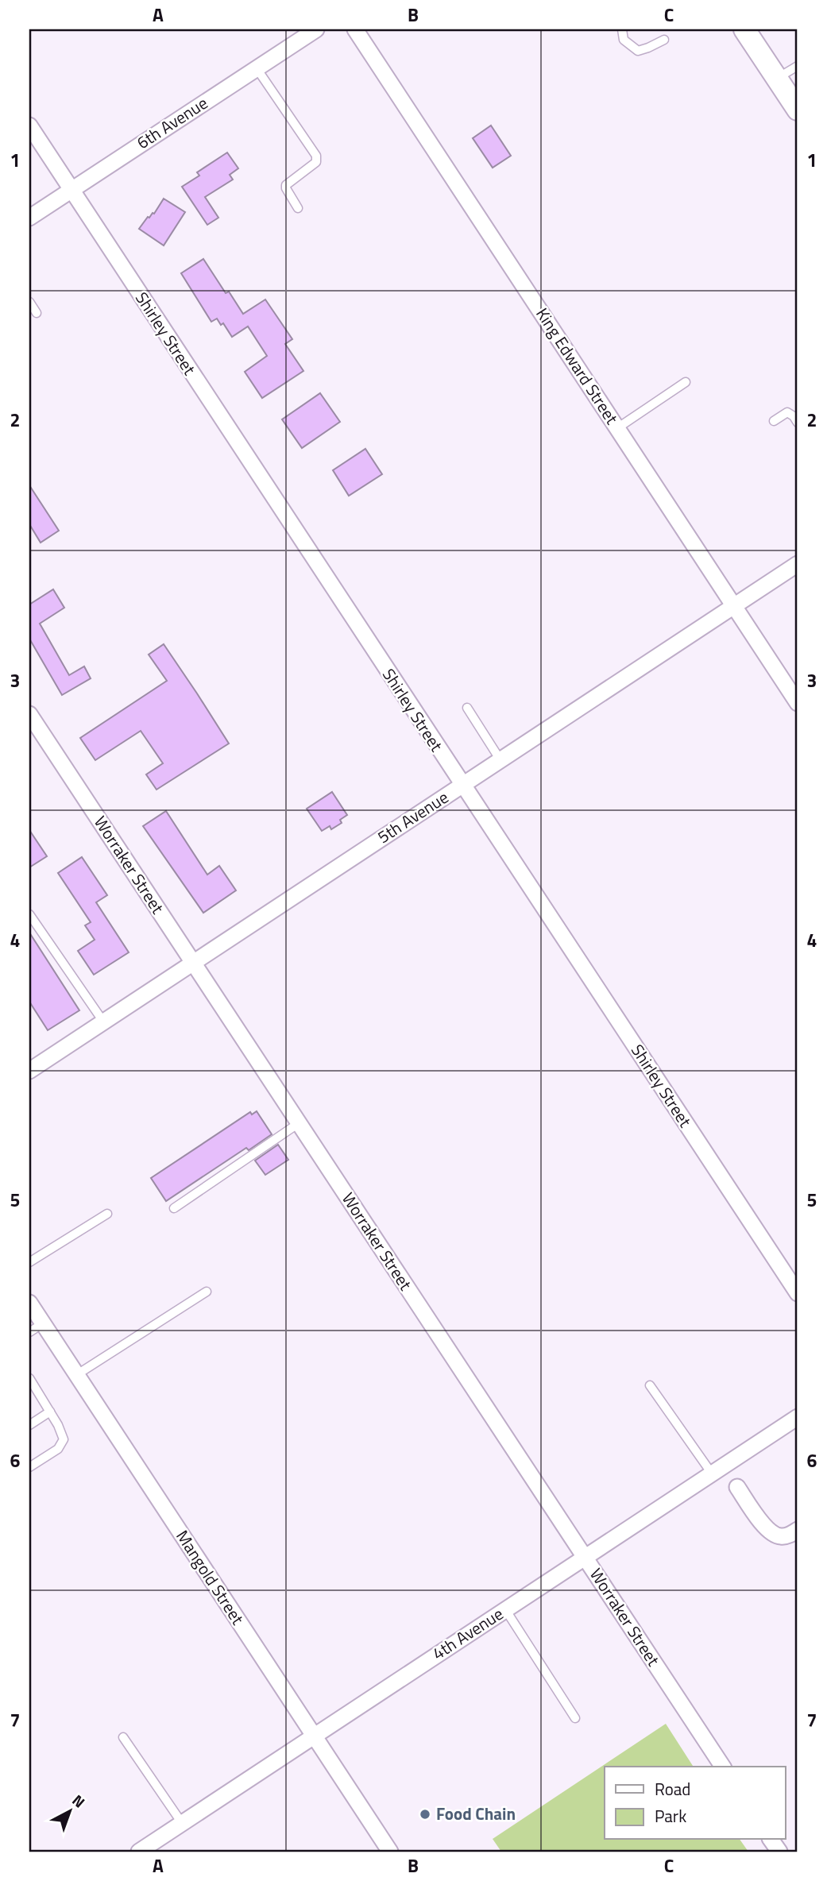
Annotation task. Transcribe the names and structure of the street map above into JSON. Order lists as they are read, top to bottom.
{
  "streets": {
    "street": [
      "6th Avenue",
      "Shirley Street",
      "King Edward Street",
      "5th Avenue",
      "Worraker Street",
      "Mangold Street",
      "4th Avenue"
    ]
  },
  "crossings": [
    ["6th Avenue", "Shirley Street"],
    ["Shirley Street", "5th Avenue"],
    ["King Edward Street", "5th Avenue"],
    ["5th Avenue", "Worraker Street"],
    ["Worraker Street", "4th Avenue"],
    ["Mangold Street", "4th Avenue"]
  ],
  "places": ["Food Chain"],
  "legend": ["Road", "Park"],
  "north": "top right",
  "grid": {
    "columns": ["A", "B", "C"],
    "rows": [
      "1",
      "2",
      "3",
      "4",
      "5",
      "6",
      "7"
    ]
  }
}
